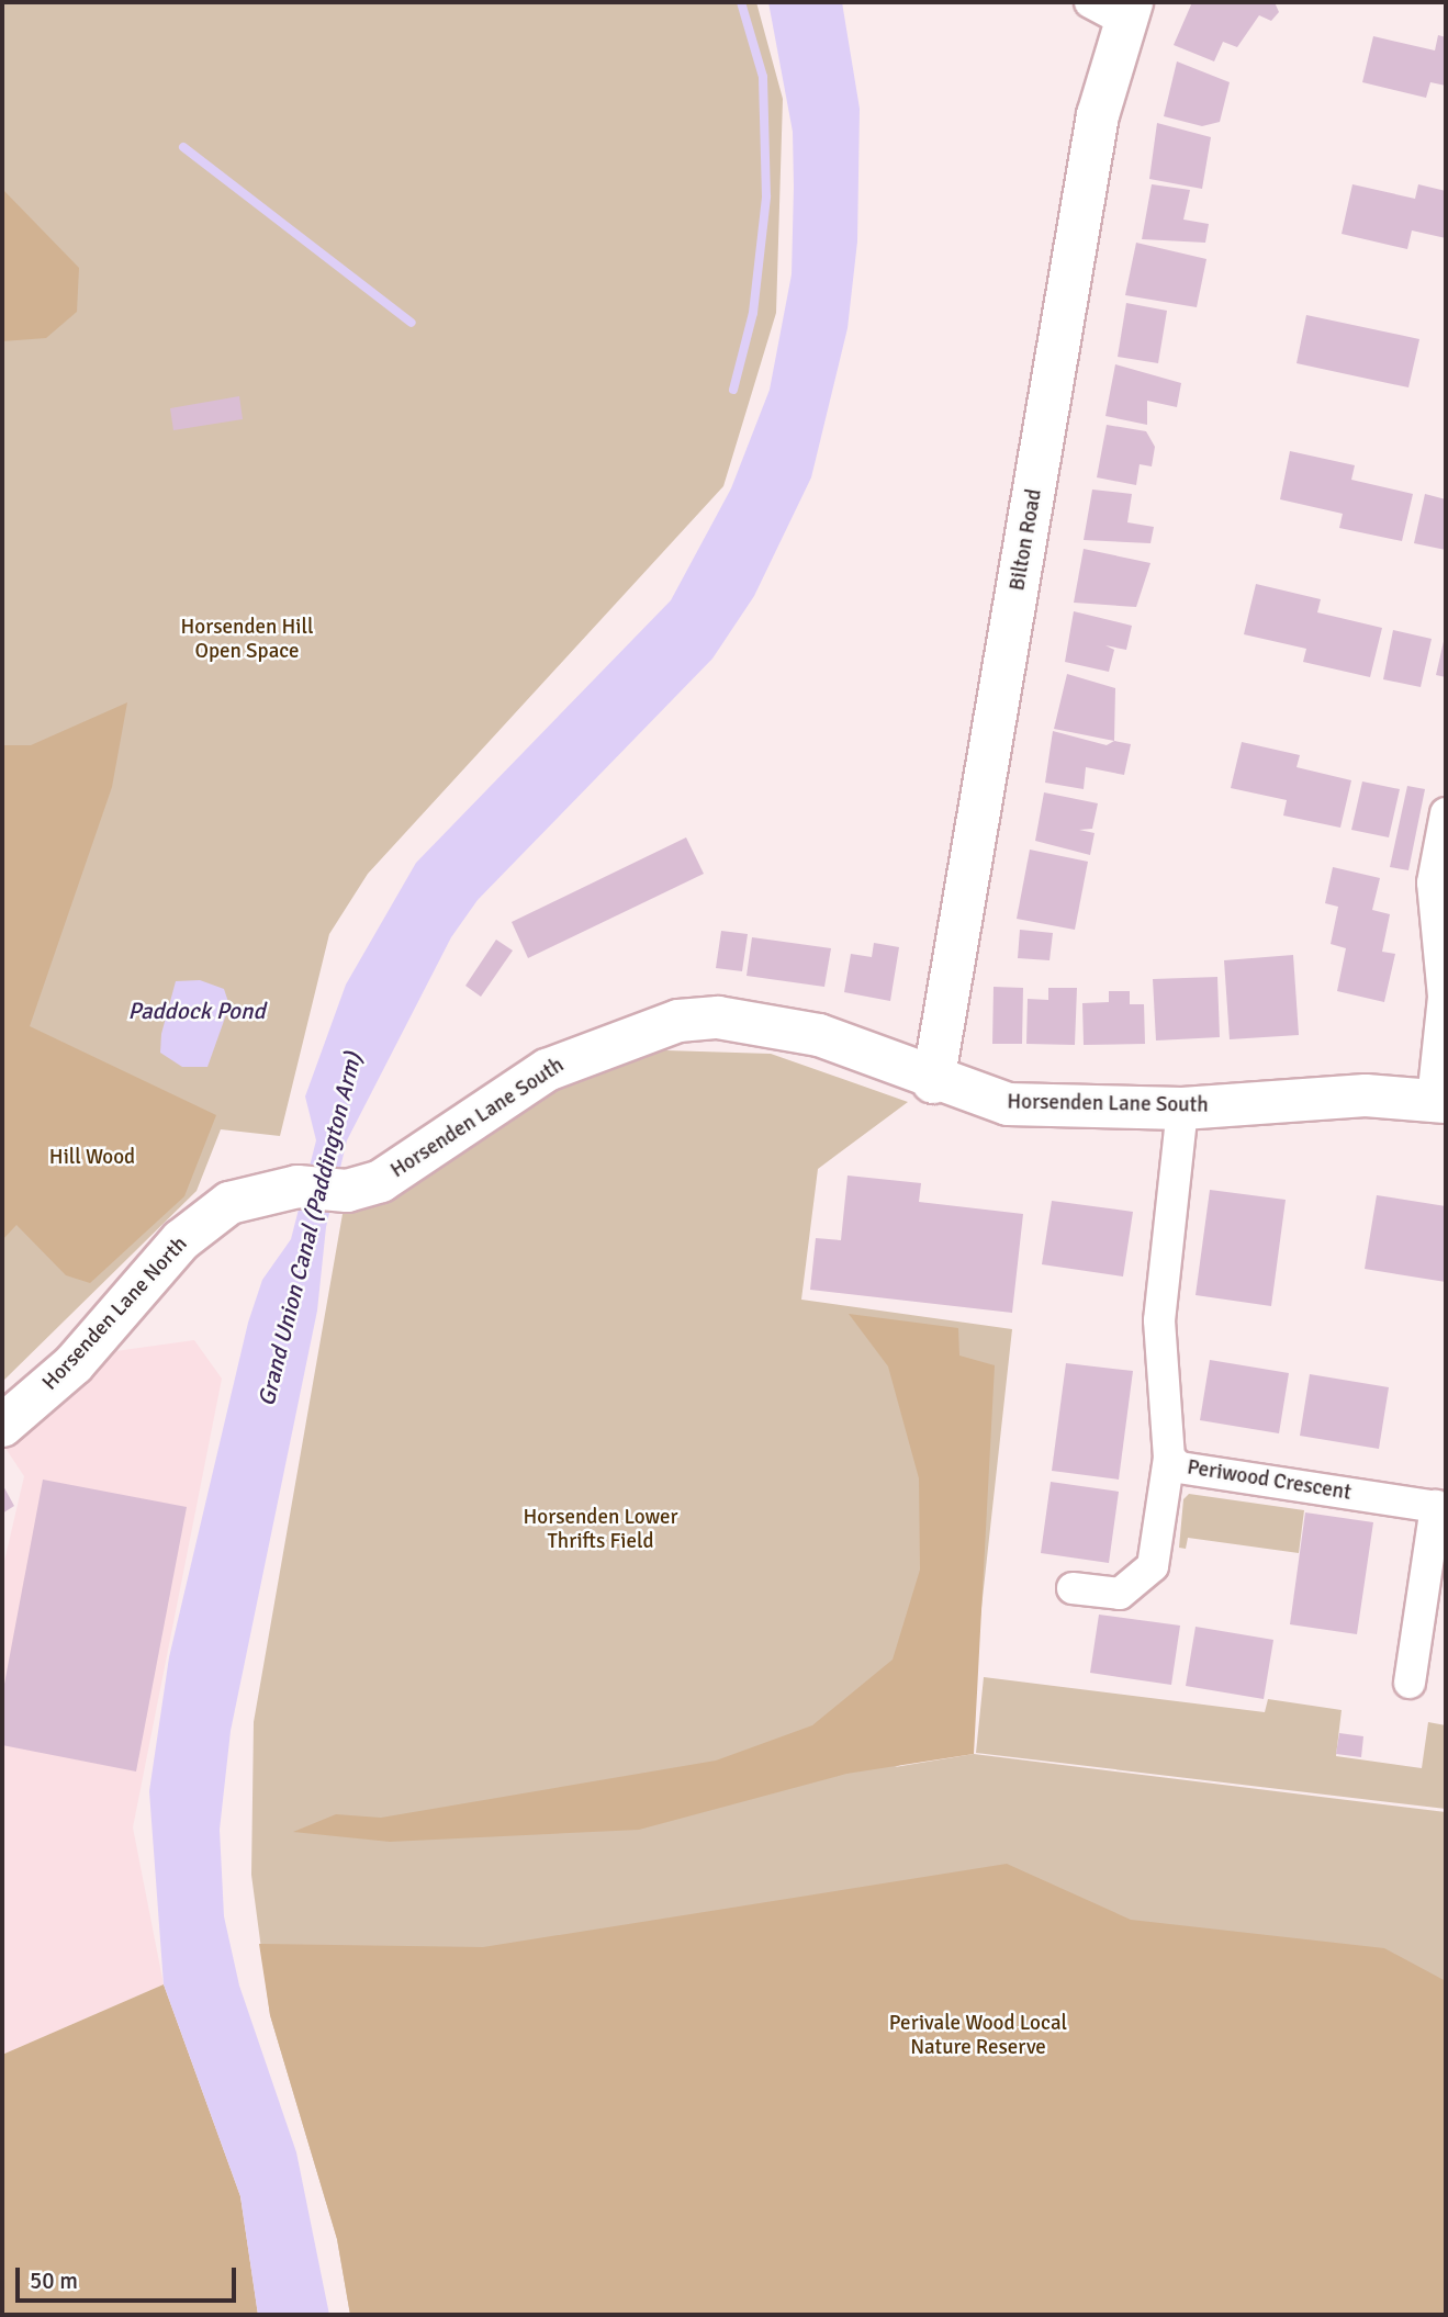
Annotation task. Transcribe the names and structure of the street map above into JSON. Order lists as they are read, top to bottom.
{
  "streets": {
    "street": [
      "Bilton Road",
      "Horsenden Lane South",
      "Horsenden Lane North",
      "Periwood Crescent"
    ]
  },
  "crossings": [
    ["Bilton Road", "Horsenden Lane South"],
    ["Horsenden Lane South", "Horsenden Lane North"],
    ["Horsenden Lane South", "Periwood Crescent"]
  ],
  "water": ["Paddock Pond", "Grand Union Canal (Paddington Arm)"],
  "parks": [
    "Horsenden Hill Open Space",
    "Hill Wood",
    "Horsenden Lower Thrifts Field",
    "Perivale Wood Local Nature Reserve"
  ],
  "scale_bar": "50 m"
}
